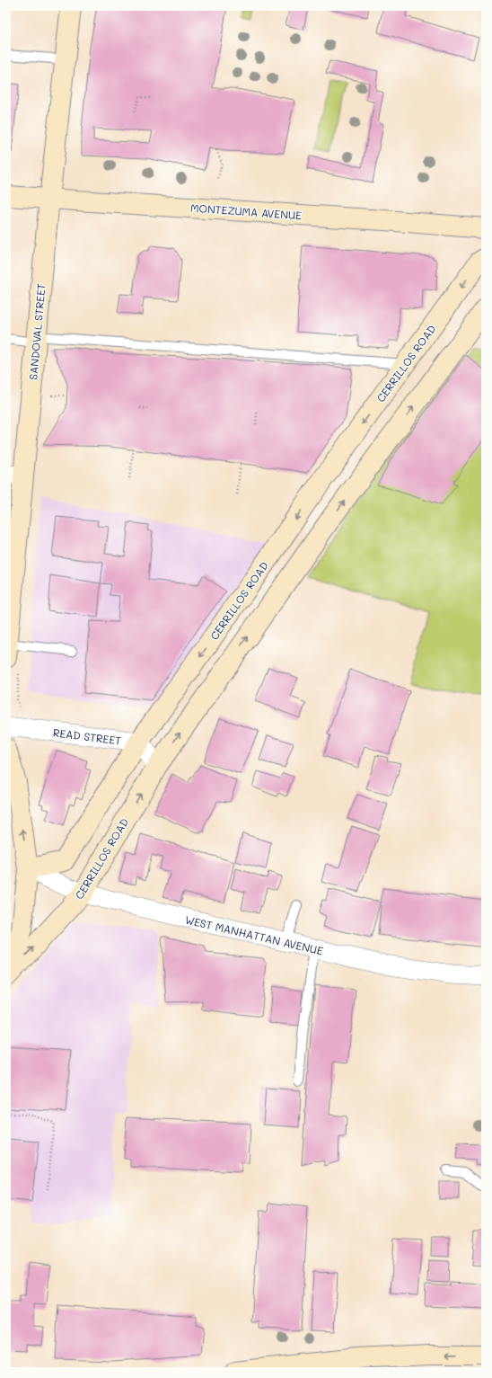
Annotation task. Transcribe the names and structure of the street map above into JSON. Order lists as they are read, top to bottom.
{
  "streets": {
    "street": [
      "MONTEZUMA AVENUE",
      "SANDOVAL STREET",
      "CERRILLOS ROAD",
      "READ STREET",
      "WEST MANHATTAN AVENUE"
    ]
  },
  "crossings": [
    ["MONTEZUMA AVENUE", "SANDOVAL STREET"],
    ["CERRILLOS ROAD", "READ STREET"],
    ["CERRILLOS ROAD", "WEST MANHATTAN AVENUE"]
  ]
}
